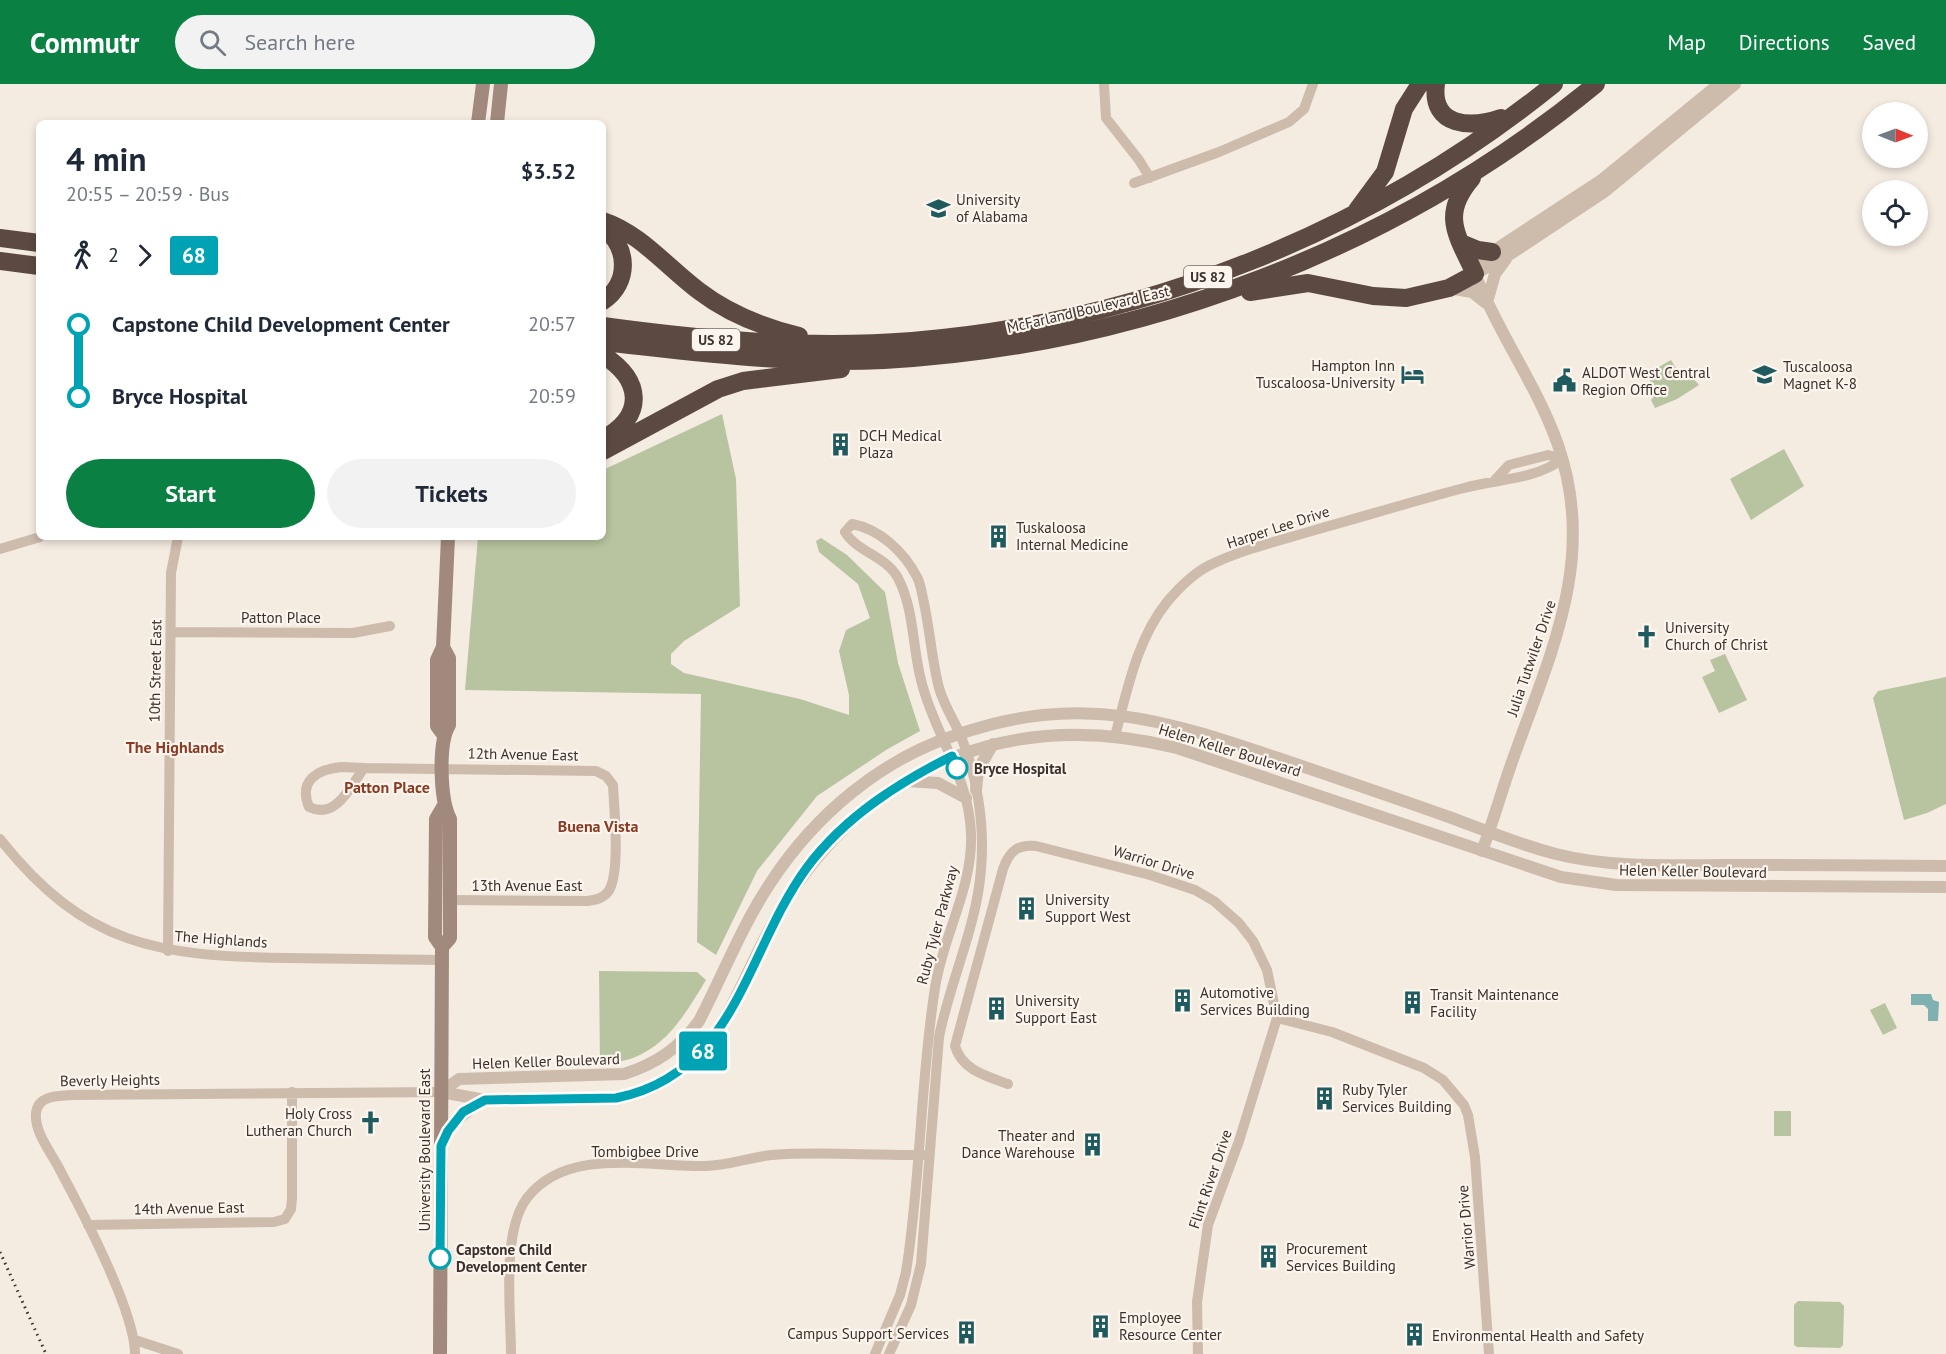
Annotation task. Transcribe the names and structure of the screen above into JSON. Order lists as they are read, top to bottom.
{
  "streets": {
    "highway": ["US 82", "McFarland Boulevard East"],
    "main road": ["University Boulevard East"],
    "street": [
      "Harper Lee Drive",
      "Patton Place",
      "Julia Tutwiler Drive",
      "10th Street East",
      "Helen Keller Boulevard",
      "12th Avenue East",
      "Warrior Drive",
      "13th Avenue East",
      "Ruby Tyler Parkway",
      "The Highlands",
      "Beverly Heights",
      "Tombigbee Drive",
      "Flint River Drive",
      "14th Avenue East"
    ]
  },
  "crossings": [
    ["Harper Lee Drive", "Julia Tutwiler Drive"],
    ["Harper Lee Drive", "Helen Keller Boulevard"],
    ["Patton Place", "10th Street East"],
    ["Julia Tutwiler Drive", "Helen Keller Boulevard"],
    ["10th Street East", "The Highlands"],
    ["Helen Keller Boulevard", "Ruby Tyler Parkway"],
    ["Helen Keller Boulevard", "Beverly Heights"],
    ["Helen Keller Boulevard", "University Boulevard East"],
    ["12th Avenue East", "13th Avenue East"],
    ["12th Avenue East", "University Boulevard East"],
    ["Warrior Drive", "Flint River Drive"],
    ["13th Avenue East", "University Boulevard East"],
    ["Ruby Tyler Parkway", "Tombigbee Drive"],
    ["The Highlands", "University Boulevard East"],
    ["Beverly Heights", "University Boulevard East"],
    ["Beverly Heights", "14th Avenue East"]
  ],
  "districts": ["The Highlands", "Patton Place", "Buena Vista"],
  "places": {
    "school or university": ["University of Alabama", "Tuscaloosa Magnet K-8"],
    "hotel": ["Hampton Inn Tuscaloosa-University"],
    "public building": ["ALDOT West Central Region Office"],
    "building": [
      "DCH Medical Plaza",
      "Tuskaloosa Internal Medicine",
      "University Support West",
      "Automotive Services Building",
      "Transit Maintenance Facility",
      "University Support East",
      "Ruby Tyler Services Building",
      "Theater and Dance Warehouse",
      "Procurement Services Building",
      "Employee Resource Center",
      "Campus Support Services",
      "Environmental Health and Safety"
    ],
    "church": ["University Church of Christ", "Holy Cross Lutheran Church"],
    "other": ["Bryce Hospital", "Capstone Child Development Center"]
  },
  "lines": ["bus line 68"],
  "north": "right",
  "page": {
    "header": "Commutr",
    "search": "Search here",
    "nav": ["Map", "Directions", "Saved"],
    "on_map": "68",
    "heading": ["4 min", "20:55 – 20:59 · Bus", "$3.52"],
    "legs": ["2", "68"],
    "list": [
      {
        "name": "Capstone Child Development Center",
        "value": "20:57"
      },
      {
        "name": "Bryce Hospital",
        "value": "20:59"
      }
    ],
    "buttons": ["Start", "Tickets"]
  }
}
